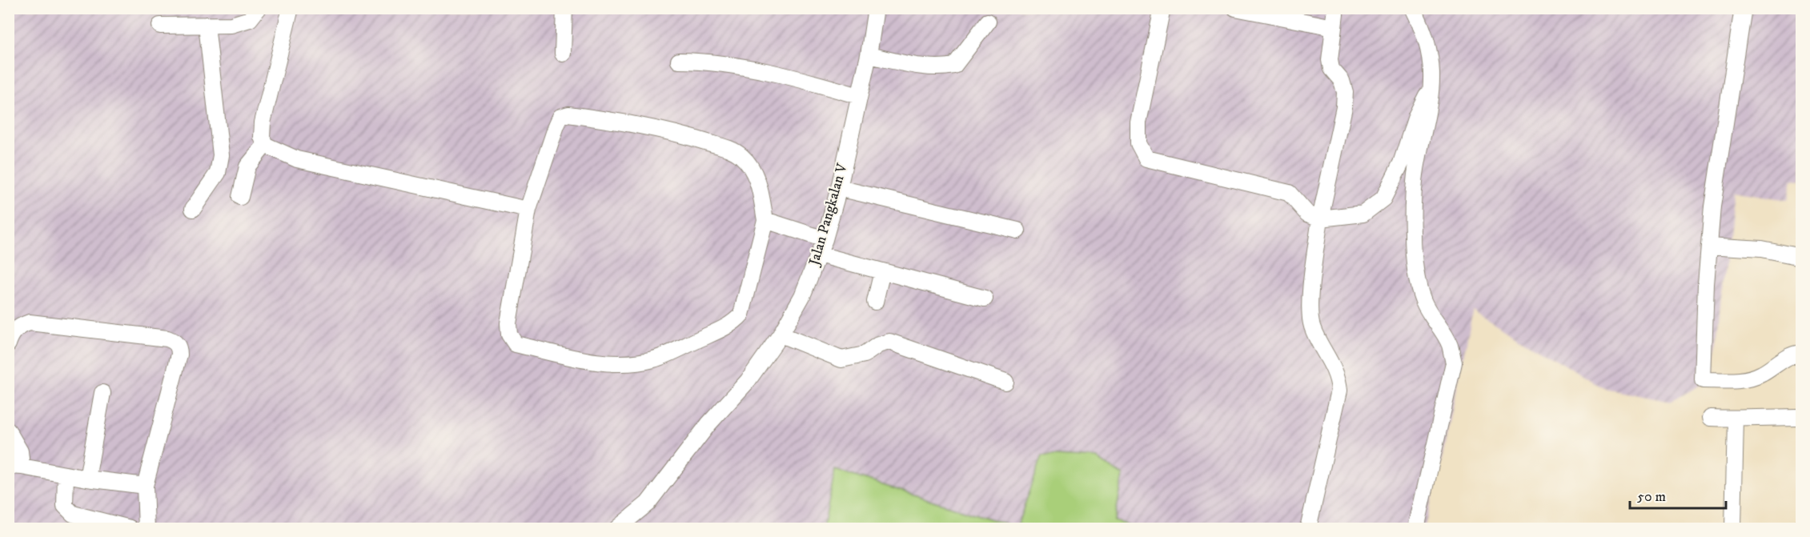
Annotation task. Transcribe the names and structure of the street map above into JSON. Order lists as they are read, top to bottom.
{
  "streets": {
    "street": ["Jalan Pangkalan V"]
  },
  "scale_bar": "50 m"
}
